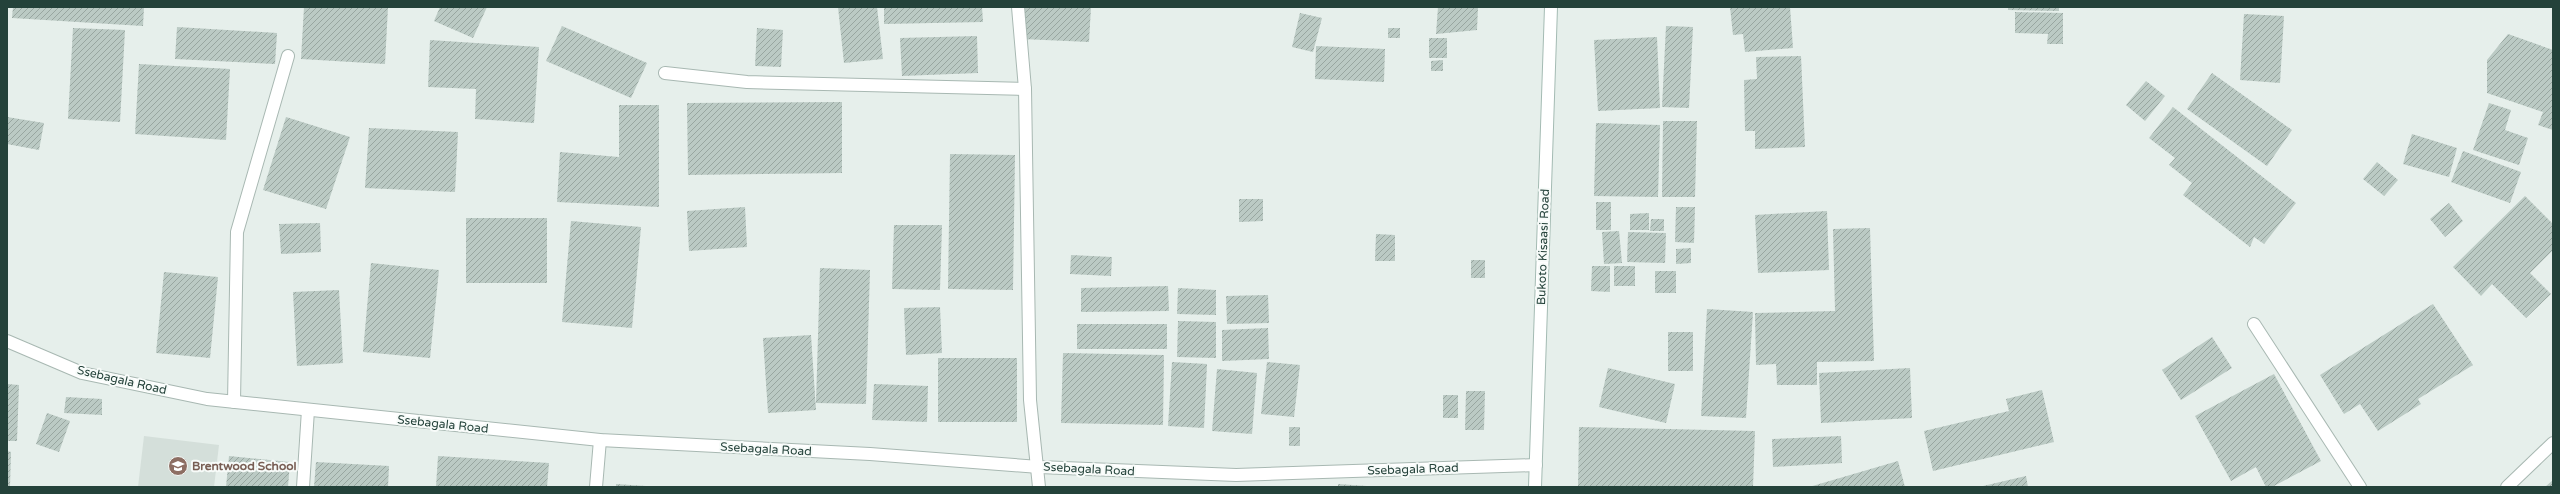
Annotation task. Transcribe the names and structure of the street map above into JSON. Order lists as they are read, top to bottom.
{
  "streets": {
    "street": ["Bukoto Kisaasi Road", "Ssebagala Road"]
  },
  "crossings": [
    ["Bukoto Kisaasi Road", "Ssebagala Road"]
  ],
  "places": {
    "school or university": ["Brentwood School"]
  }
}
